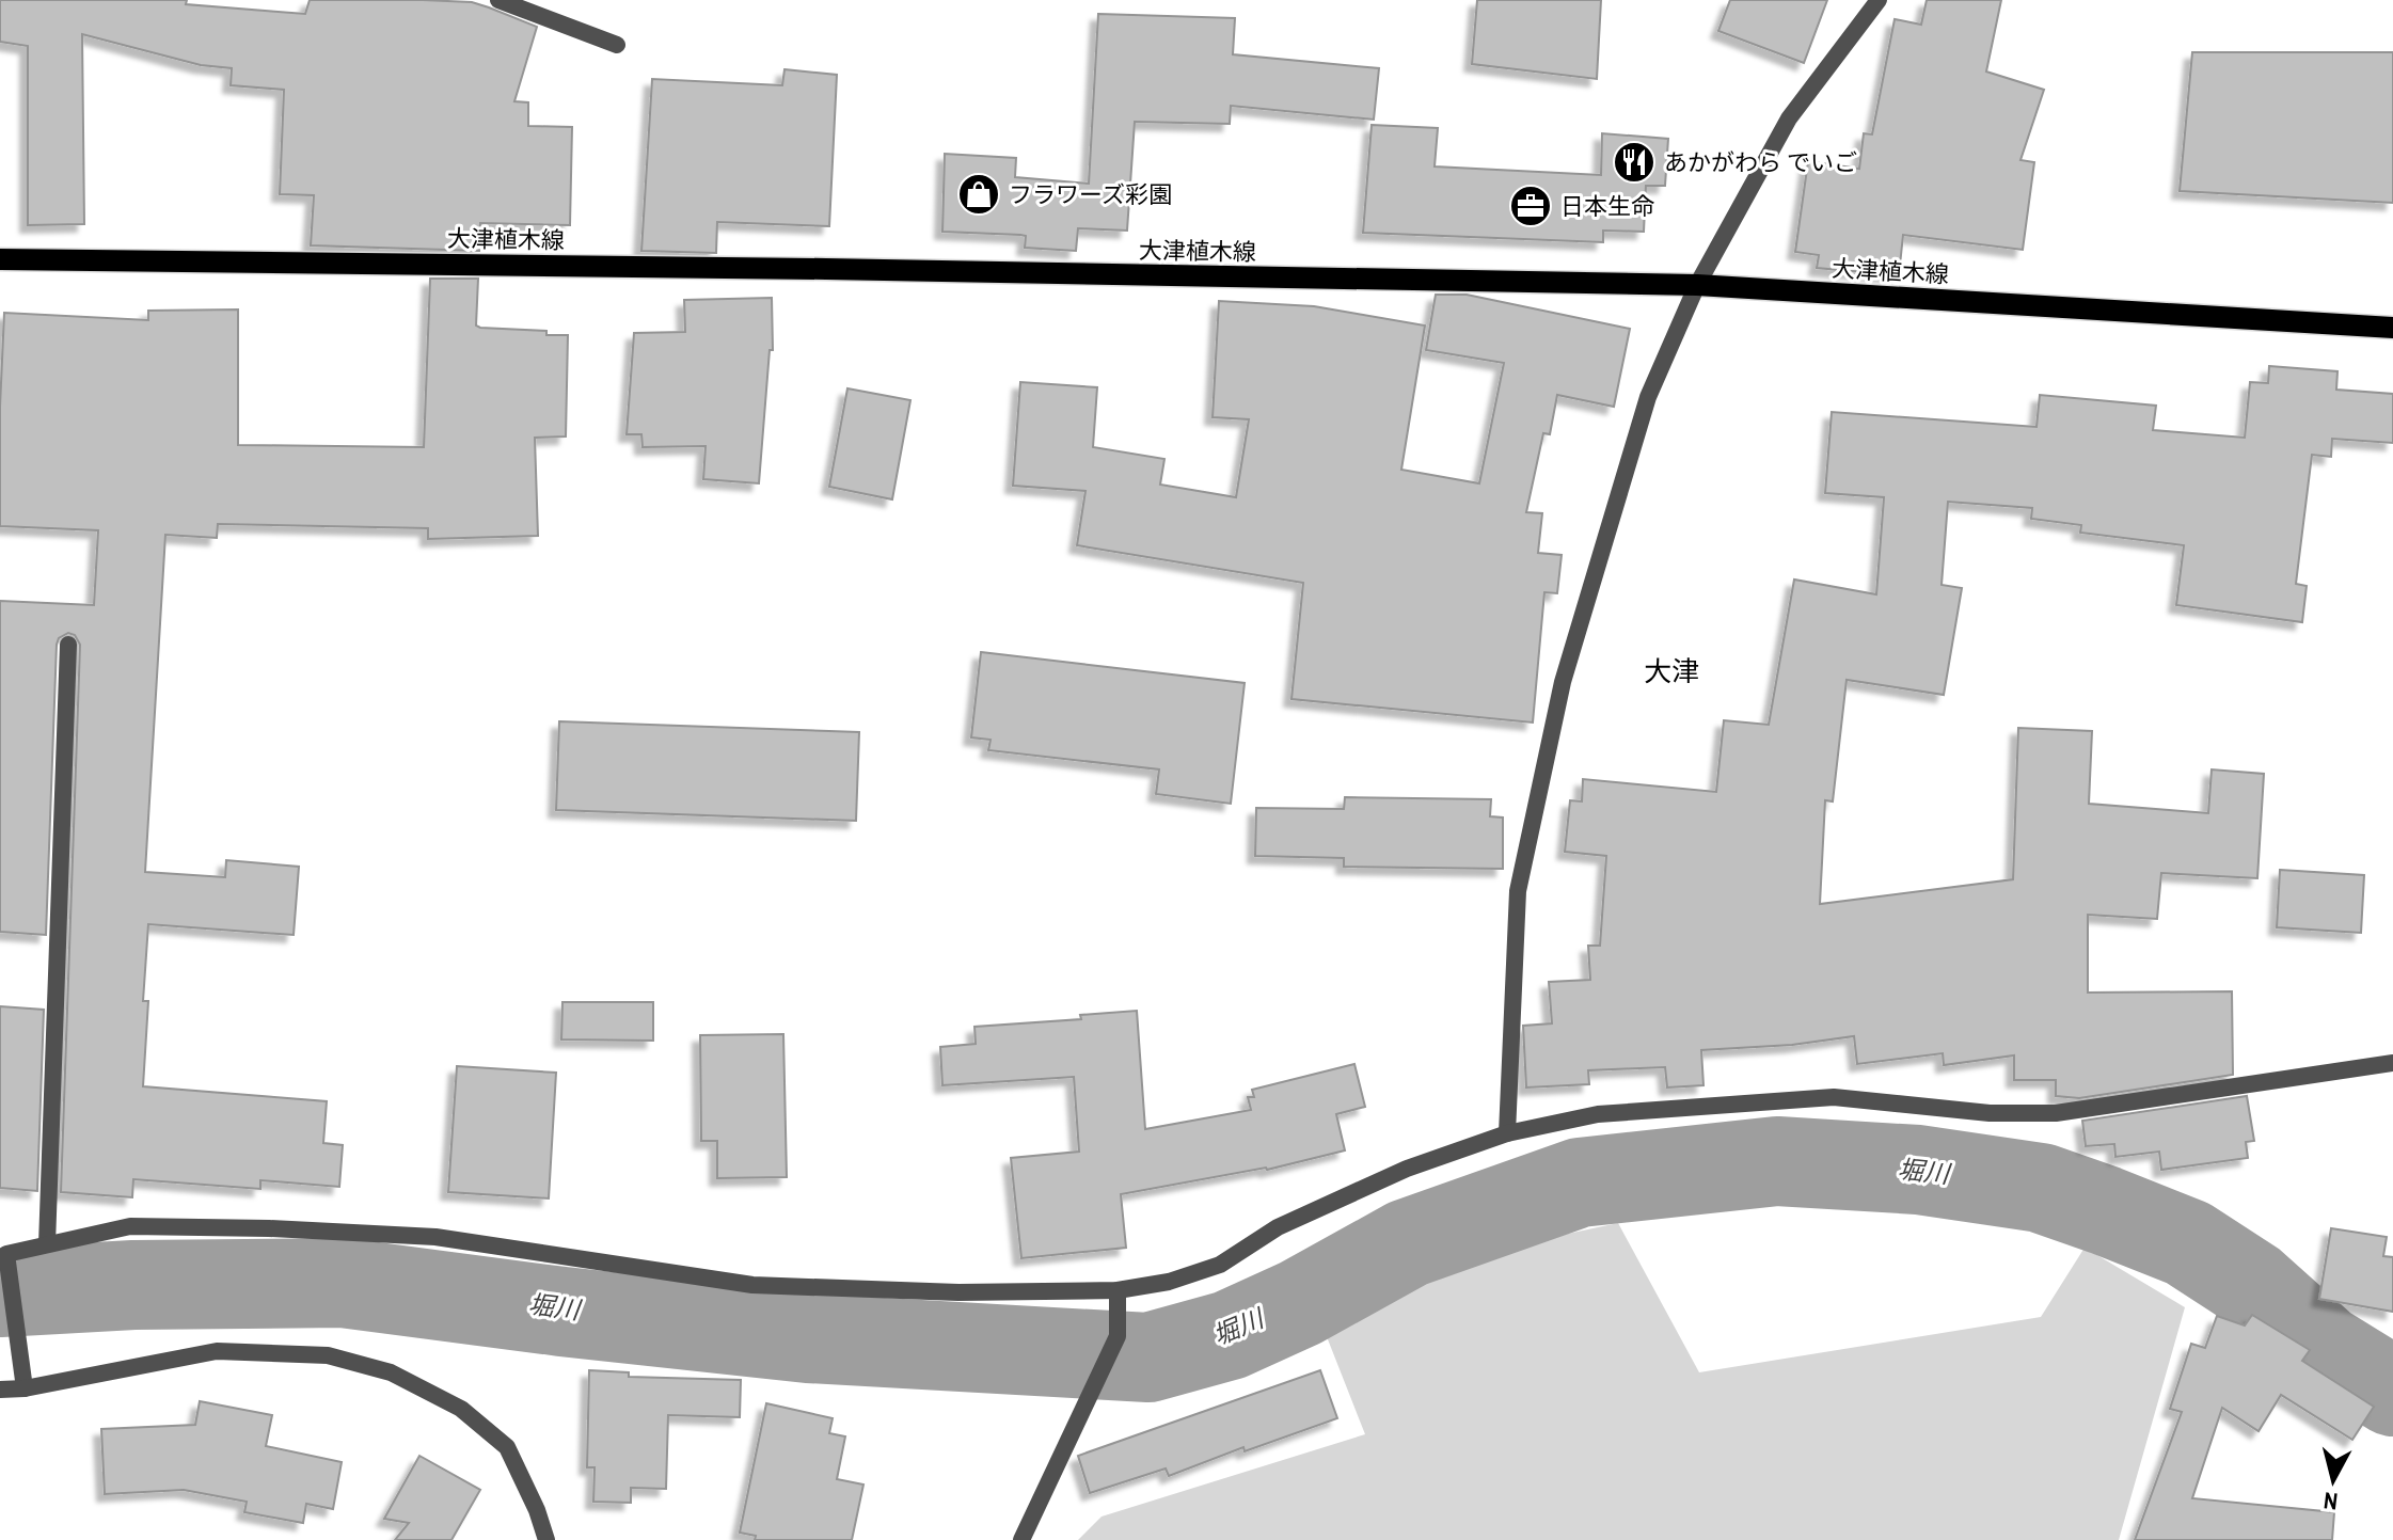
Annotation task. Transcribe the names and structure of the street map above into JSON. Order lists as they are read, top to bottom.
{
  "streets": {
    "main road": ["大津植木線"]
  },
  "districts": ["大津"],
  "water": ["堀川"],
  "places": {
    "restaurant": ["あかがわら でいご"],
    "shop": ["フラワーズ彩園"],
    "office": ["日本生命"]
  },
  "north": "bottom"
}
